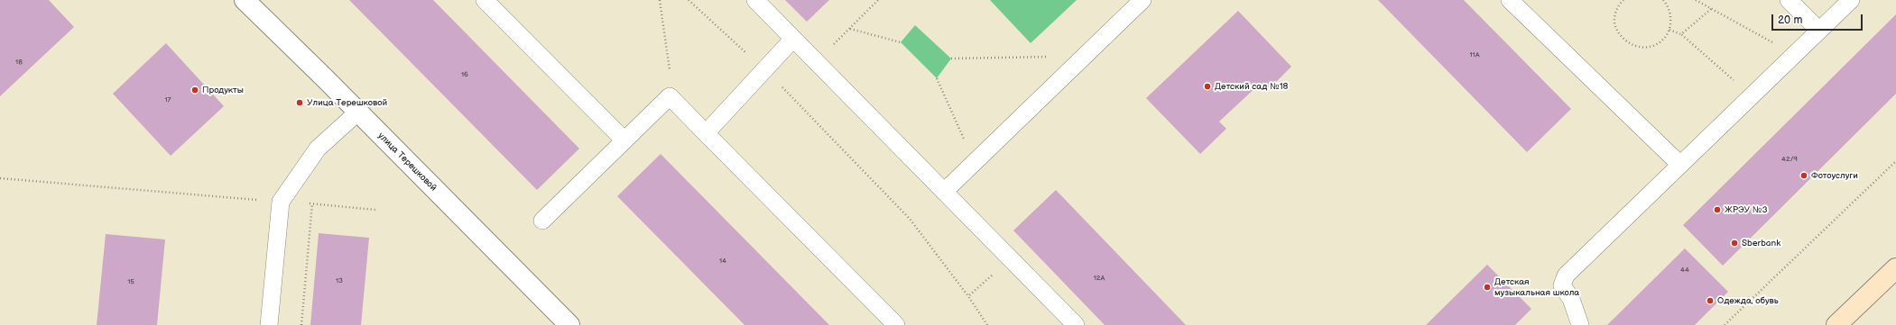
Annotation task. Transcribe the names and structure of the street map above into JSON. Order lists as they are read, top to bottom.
{
  "streets": {
    "street": ["улица Терешковой"]
  },
  "places": [
    "Детский сад №18",
    "Продукты",
    "Улица Терешковой",
    "Фотоуслуги",
    "ЖРЭУ №3",
    "Sberbank",
    "Детская музыкальная школа",
    "Одежда, обувь"
  ],
  "house_numbers": [
    "11А",
    "18",
    "16",
    "17",
    "42/9",
    "14",
    "44",
    "12А",
    "13",
    "15"
  ],
  "scale_bar": "20 m"
}
